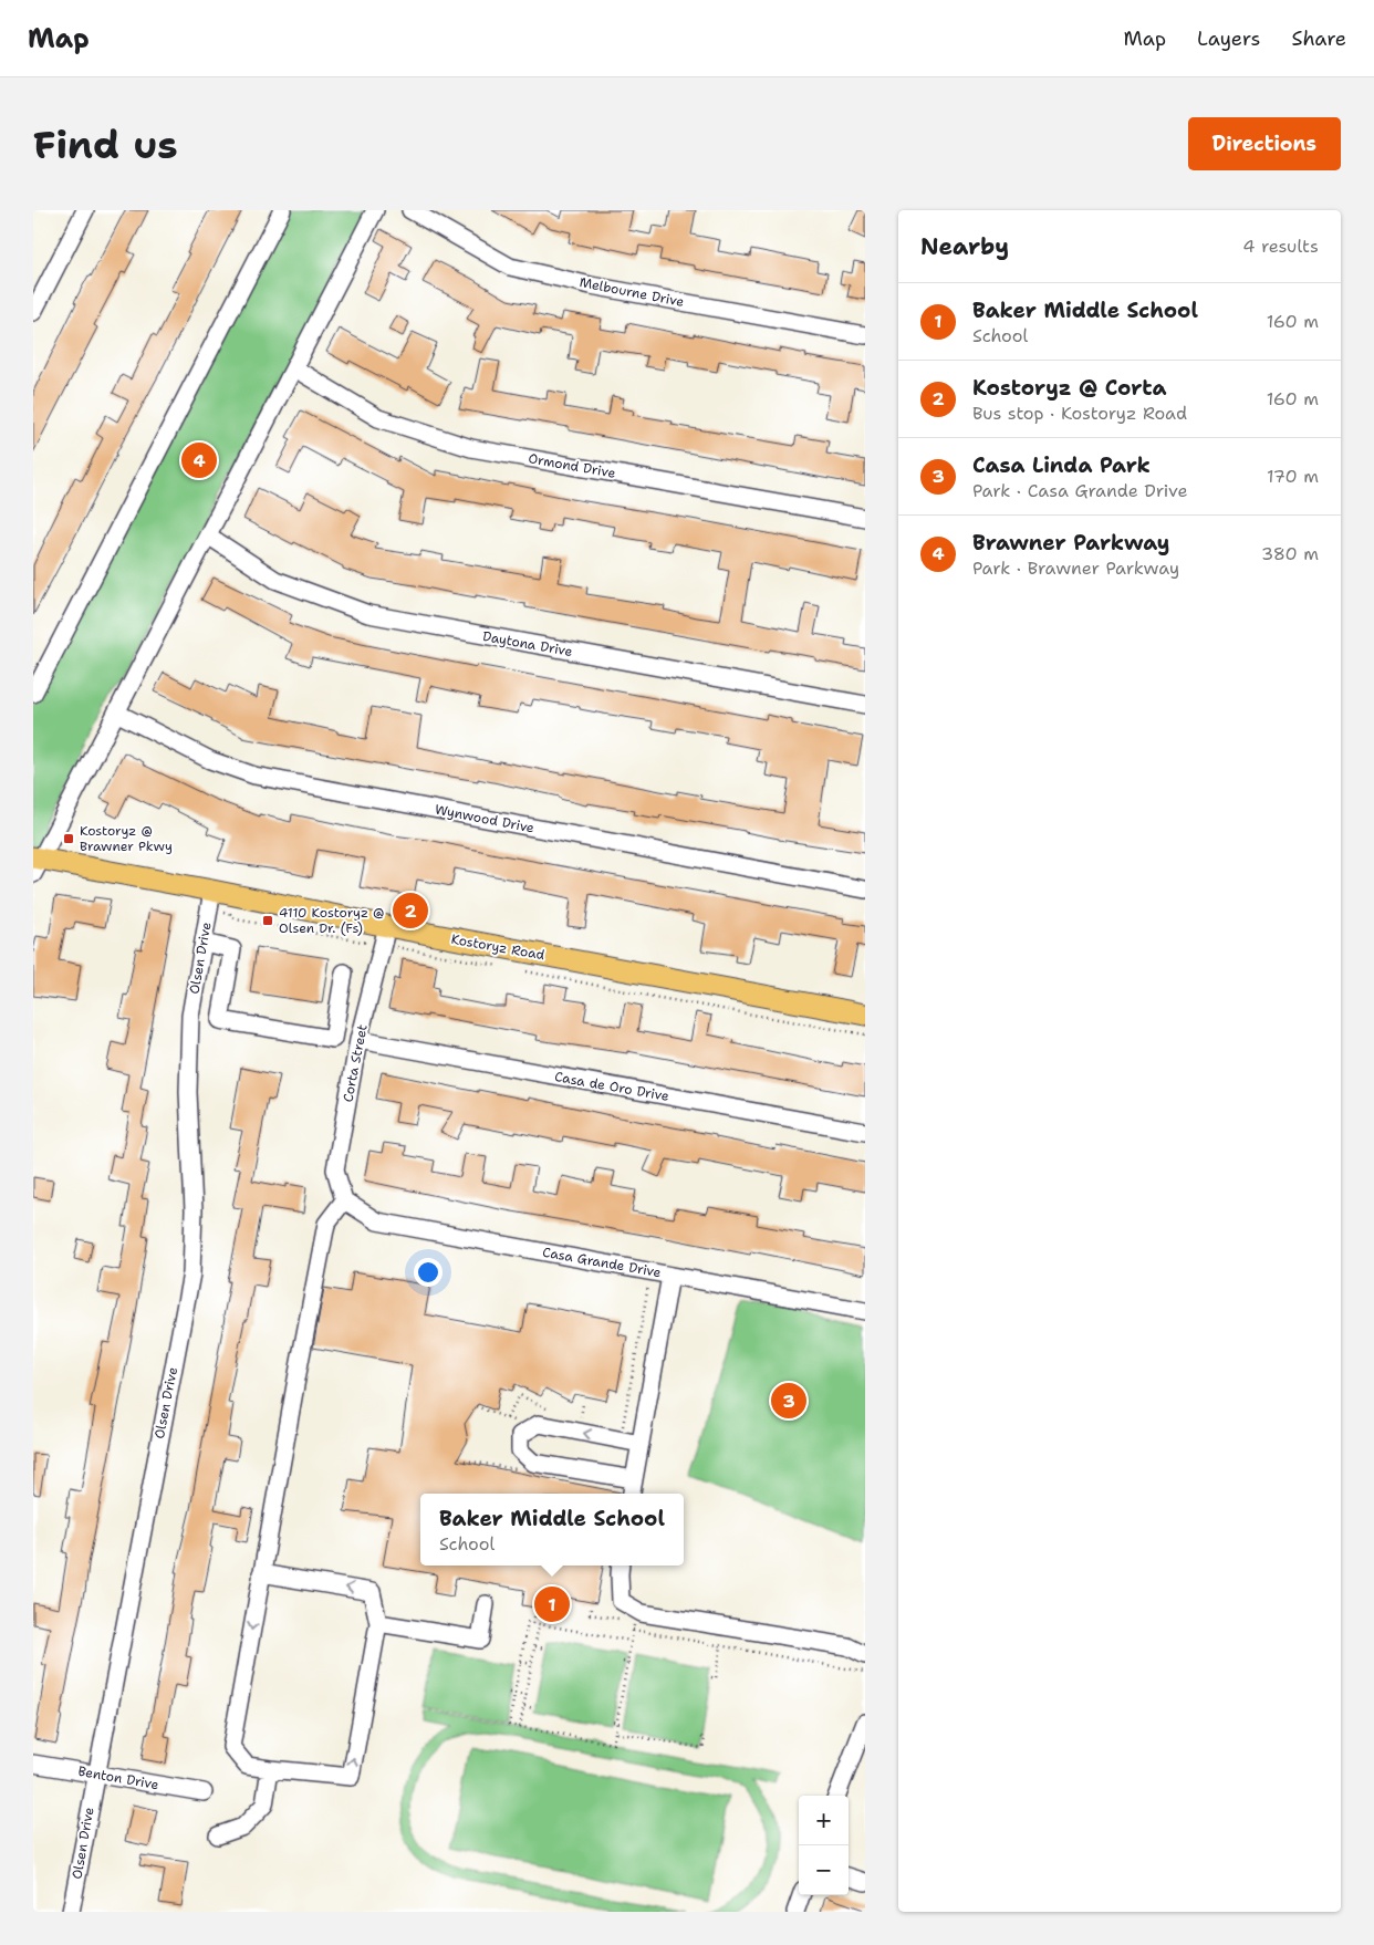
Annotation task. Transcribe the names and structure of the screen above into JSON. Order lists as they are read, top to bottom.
{
  "streets": {
    "main road": ["Kostoryz Road"],
    "street": [
      "Melbourne Drive",
      "Ormond Drive",
      "Daytona Drive",
      "Wynwood Drive",
      "Olsen Drive",
      "Corta Street",
      "Casa de Oro Drive",
      "Casa Grande Drive",
      "Benton Drive"
    ]
  },
  "crossings": [
    ["Kostoryz Road", "Olsen Drive"],
    ["Kostoryz Road", "Corta Street"],
    ["Olsen Drive", "Benton Drive"],
    ["Corta Street", "Casa de Oro Drive"],
    ["Corta Street", "Casa Grande Drive"]
  ],
  "places": {
    "transit": ["Kostoryz @ Brawner Pkwy", "4110 Kostoryz @ Olsen Dr. (Fs)"]
  },
  "page": {
    "header": "Map",
    "nav": ["Map", "Layers", "Share"],
    "buttons": "Directions",
    "title": "Find us",
    "heading": ["Nearby", "4 results"],
    "list": [
      {
        "mark": "1",
        "name": "Baker Middle School",
        "note": "School",
        "value": "160 m"
      },
      {
        "mark": "2",
        "name": "Kostoryz @ Corta",
        "note": "Bus stop · Kostoryz Road",
        "value": "160 m"
      },
      {
        "mark": "3",
        "name": "Casa Linda Park",
        "note": "Park · Casa Grande Drive",
        "value": "170 m"
      },
      {
        "mark": "4",
        "name": "Brawner Parkway",
        "note": "Park · Brawner Parkway",
        "value": "380 m"
      }
    ],
    "pins": [
      "4",
      "2",
      "3",
      "1"
    ],
    "popup": ["Baker Middle School", "School"],
    "map_buttons": ["+", "−"]
  }
}
